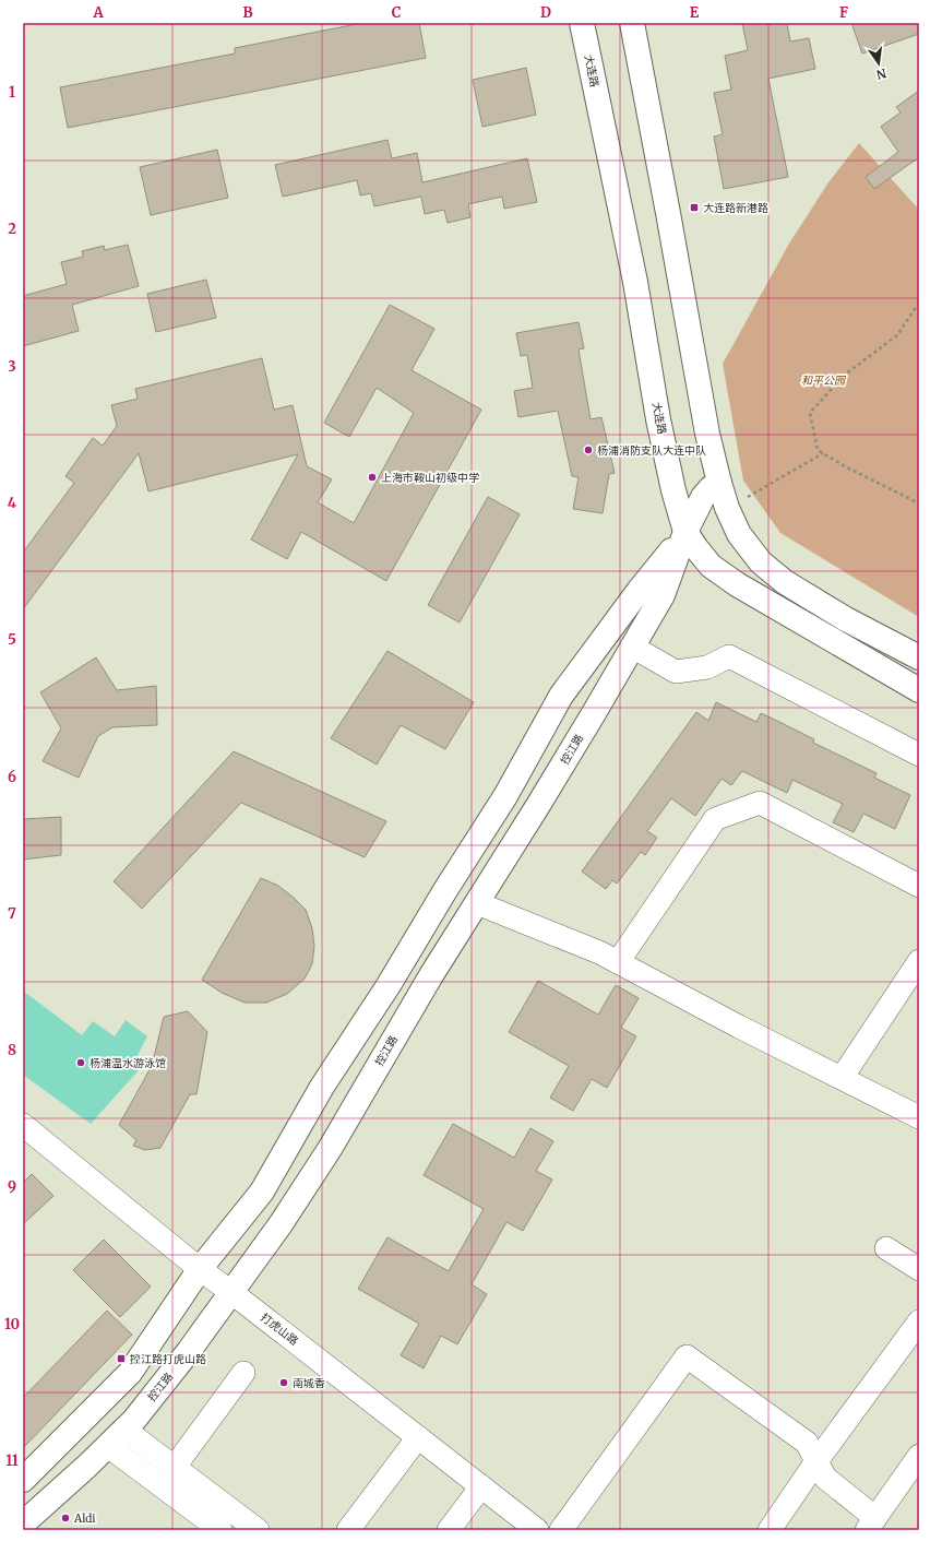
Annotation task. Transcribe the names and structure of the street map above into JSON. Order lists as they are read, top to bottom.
{
  "streets": {
    "main road": ["大连路", "控江路"],
    "street": ["打虎山路"]
  },
  "crossings": [
    ["大连路", "控江路"],
    ["控江路", "打虎山路"]
  ],
  "parks": ["和平公园"],
  "places": {
    "transit": ["大连路新港路", "控江路打虎山路"],
    "other": [
      "杨浦消防支队大连中队",
      "上海市鞍山初级中学",
      "杨浦温水游泳馆",
      "南城香",
      "Aldi"
    ]
  },
  "north": "bottom",
  "grid": {
    "columns": [
      "A",
      "B",
      "C",
      "D",
      "E",
      "F"
    ],
    "rows": [
      "1",
      "2",
      "3",
      "4",
      "5",
      "6",
      "7",
      "8",
      "9",
      "10",
      "11"
    ]
  }
}
